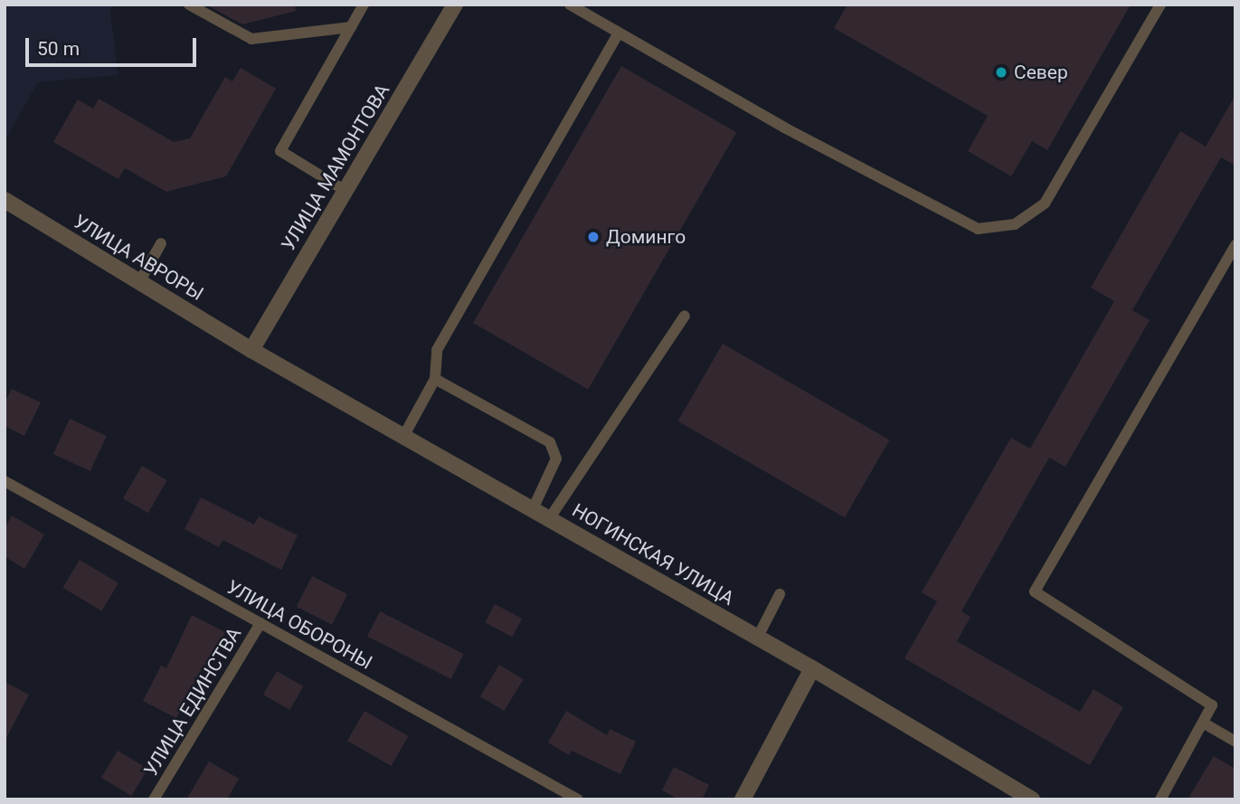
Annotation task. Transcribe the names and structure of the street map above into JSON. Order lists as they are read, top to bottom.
{
  "streets": {
    "street": ["УЛИЦА МАМОНТОВА", "УЛИЦА АВРОРЫ", "НОГИНСКАЯ УЛИЦА"],
    "lane": ["УЛИЦА ОБОРОНЫ", "УЛИЦА ЕДИНСТВА"]
  },
  "crossings": [
    ["УЛИЦА МАМОНТОВА", "УЛИЦА АВРОРЫ"],
    ["УЛИЦА МАМОНТОВА", "НОГИНСКАЯ УЛИЦА"],
    ["УЛИЦА АВРОРЫ", "НОГИНСКАЯ УЛИЦА"],
    ["УЛИЦА ОБОРОНЫ", "УЛИЦА ЕДИНСТВА"]
  ],
  "places": ["Север", "Доминго"],
  "scale_bar": "50 m"
}
